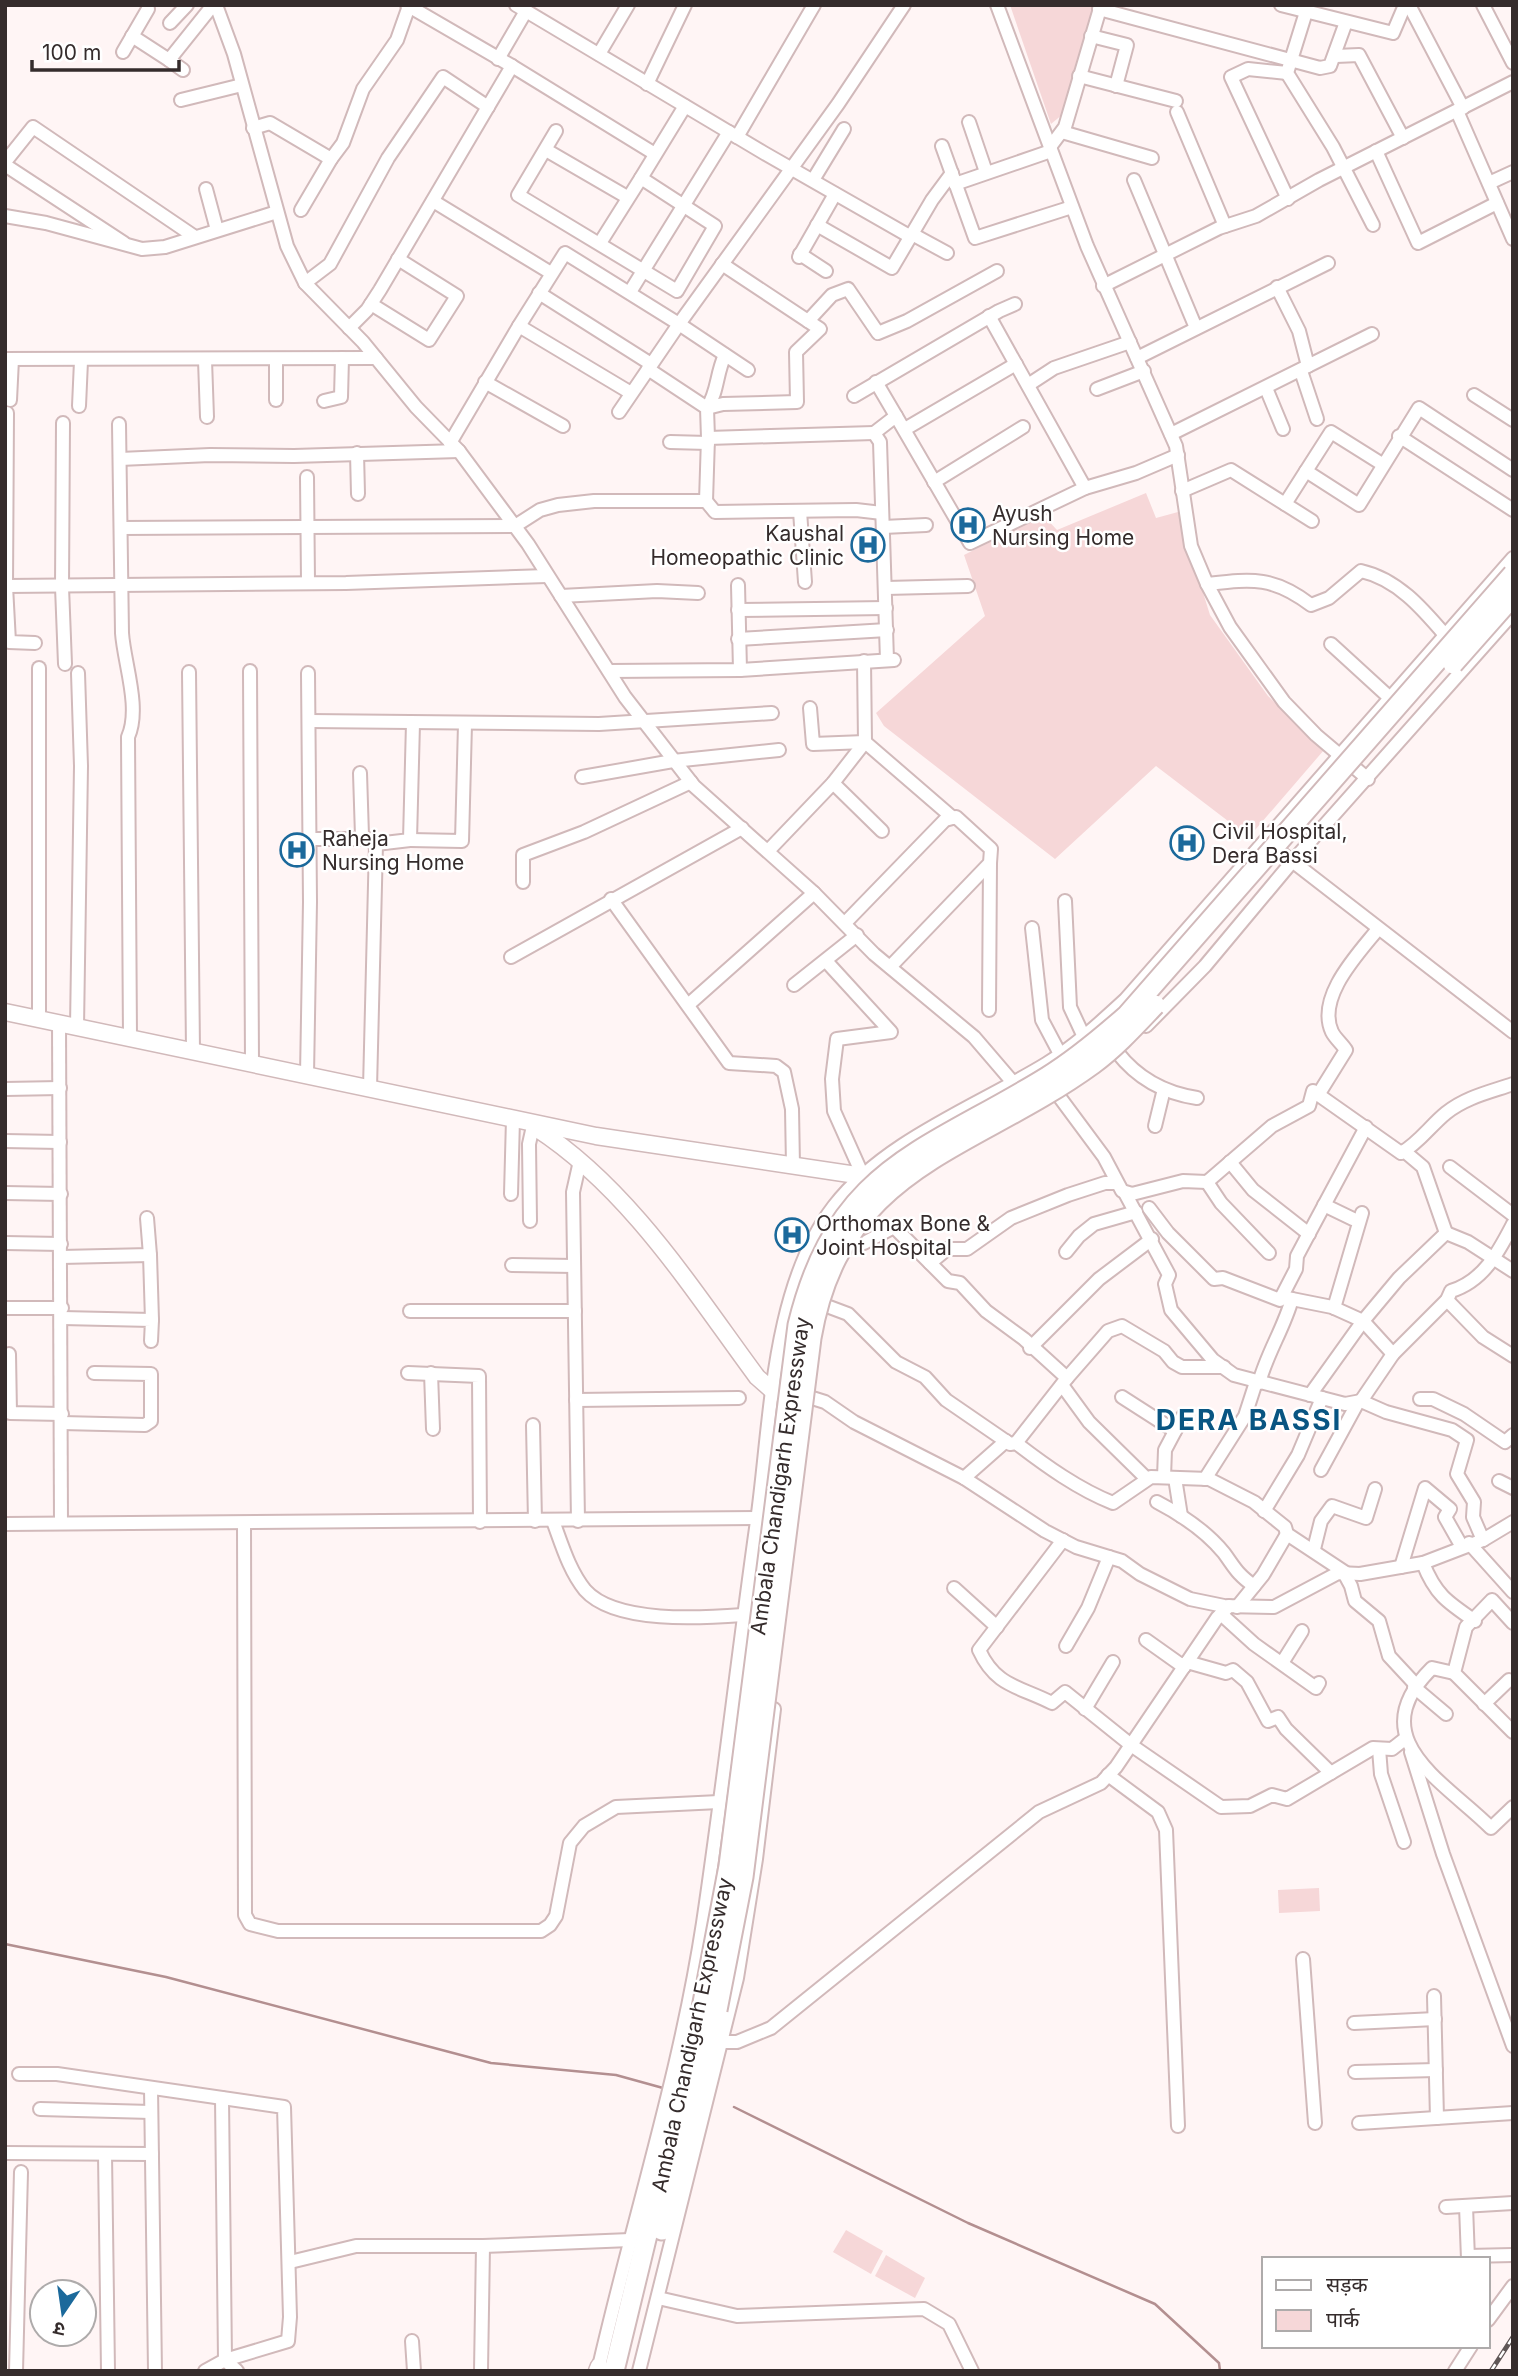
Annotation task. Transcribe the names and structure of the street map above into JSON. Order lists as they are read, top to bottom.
{
  "streets": {
    "highway": ["Ambala Chandigarh Expressway"]
  },
  "districts": ["DERA BASSI"],
  "places": {
    "hospital": [
      "Ayush Nursing Home",
      "Kaushal Homeopathic Clinic",
      "Civil Hospital, Dera Bassi",
      "Raheja Nursing Home",
      "Orthomax Bone & Joint Hospital"
    ]
  },
  "legend": ["सड़क", "पार्क"],
  "scale_bar": "100 m",
  "north": "bottom"
}
